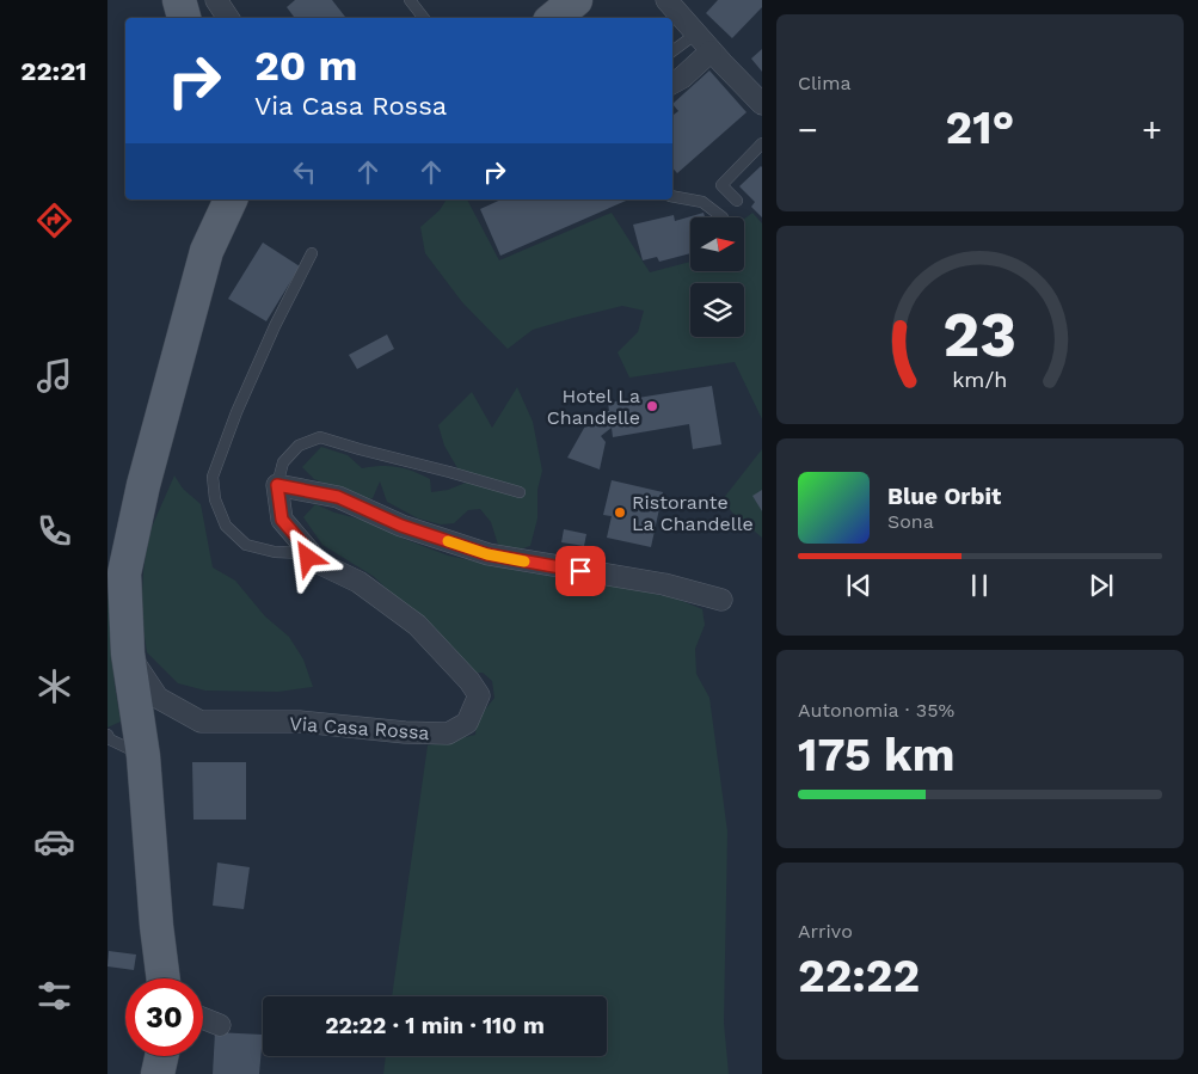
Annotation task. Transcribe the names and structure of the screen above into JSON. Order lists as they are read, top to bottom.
{
  "streets": {
    "street": ["Via Casa Rossa"]
  },
  "places": ["Hotel La Chandelle", "Ristorante La Chandelle"],
  "north": "right",
  "page": {
    "tabs": "22:21",
    "tile": [
      "Clima",
      ["Autonomia · 35%", "175 km"],
      ["Arrivo", "22:22"]
    ],
    "turn": ["20 m", "Via Casa Rossa"],
    "heat": ["−", "21°", "+"],
    "song": ["Blue Orbit", "Sona"],
    "limit": "30",
    "trip": "22:22 · 1 min · 110 m",
    "gauge": ["23", "km/h"]
  }
}
